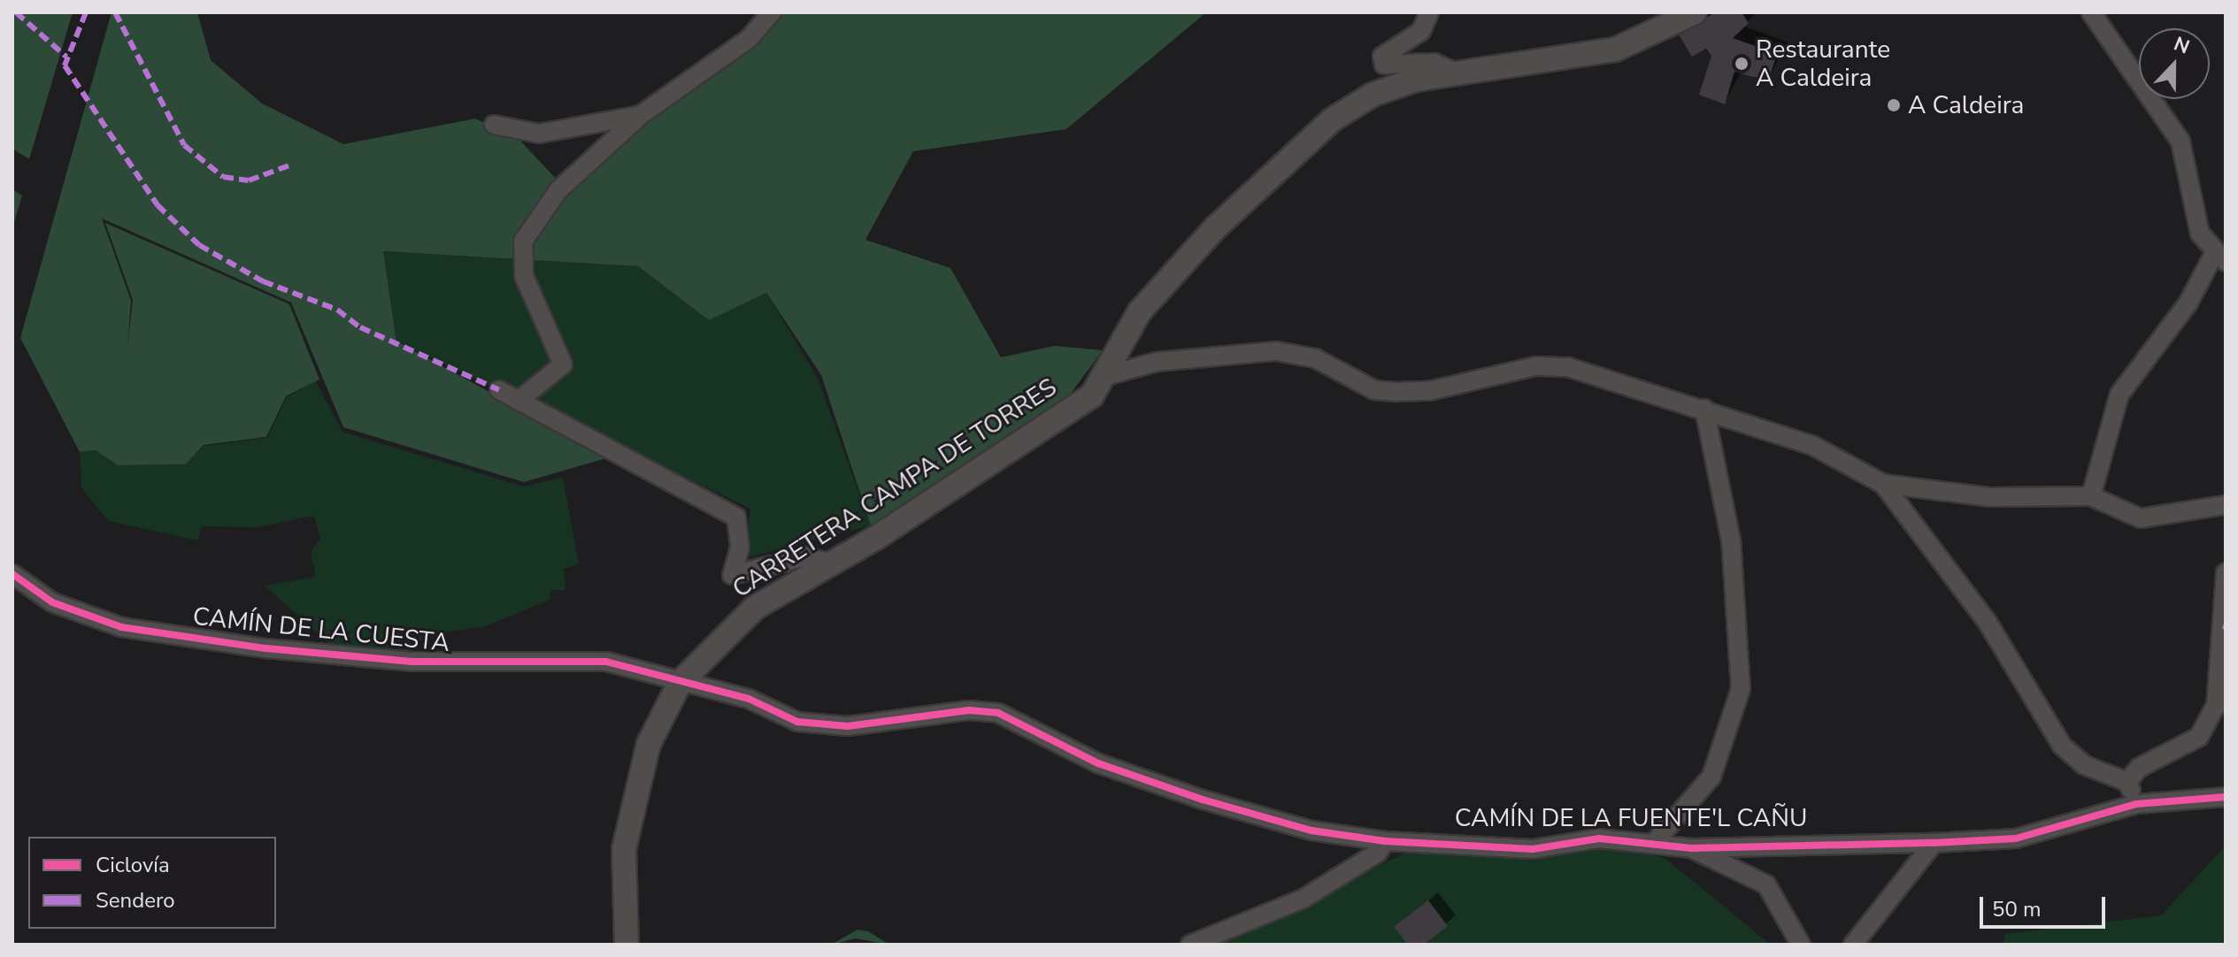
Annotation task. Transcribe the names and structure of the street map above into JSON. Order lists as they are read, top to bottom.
{
  "streets": {
    "street": ["CARRETERA CAMPA DE TORRES", "CAMÍN DE LA CUESTA", "CAMÍN DE LA FUENTE'L CAÑU"]
  },
  "crossings": [
    ["CARRETERA CAMPA DE TORRES", "CAMÍN DE LA CUESTA"],
    ["CARRETERA CAMPA DE TORRES", "CAMÍN DE LA FUENTE'L CAÑU"],
    ["CAMÍN DE LA CUESTA", "CAMÍN DE LA FUENTE'L CAÑU"]
  ],
  "places": ["Restaurante A Caldeira", "A Caldeira"],
  "legend": ["Ciclovía", "Sendero"],
  "scale_bar": "50 m",
  "north": "top"
}
